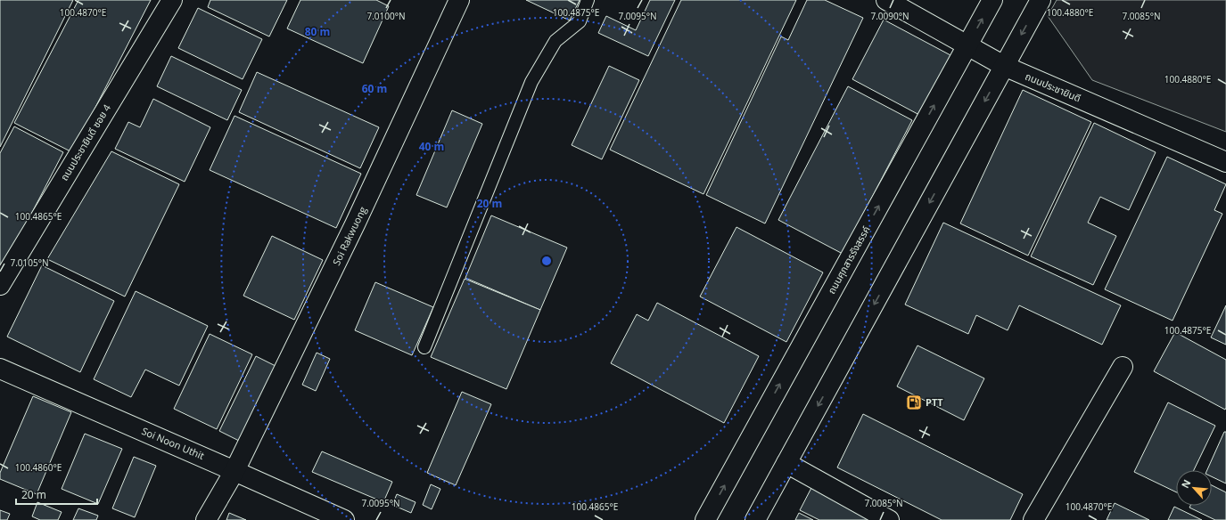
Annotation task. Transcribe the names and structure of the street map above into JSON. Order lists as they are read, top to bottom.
{
  "streets": {
    "street": [
      "ถนนประชายินดี",
      "ถนนประชายินดี ซอย 4",
      "Soi Rakwuong",
      "ถนนศุภสารรังสรรค์",
      "Soi Noon Uthit"
    ]
  },
  "crossings": [
    ["ถนนประชายินดี", "ถนนศุภสารรังสรรค์"],
    ["Soi Rakwuong", "Soi Noon Uthit"]
  ],
  "places": {
    "fuel station": ["PTT"]
  },
  "scale_bar": "20 m",
  "north": "top left",
  "coordinates": [
    "100.4880°E",
    "100.4870°E",
    "100.4875°E",
    "7.0100°N",
    "7.0095°N",
    "7.0090°N",
    "7.0085°N",
    "100.4865°E",
    "7.0105°N",
    "100.4860°E"
  ],
  "rings": [
    "80 m",
    "60 m",
    "40 m",
    "20 m"
  ]
}
